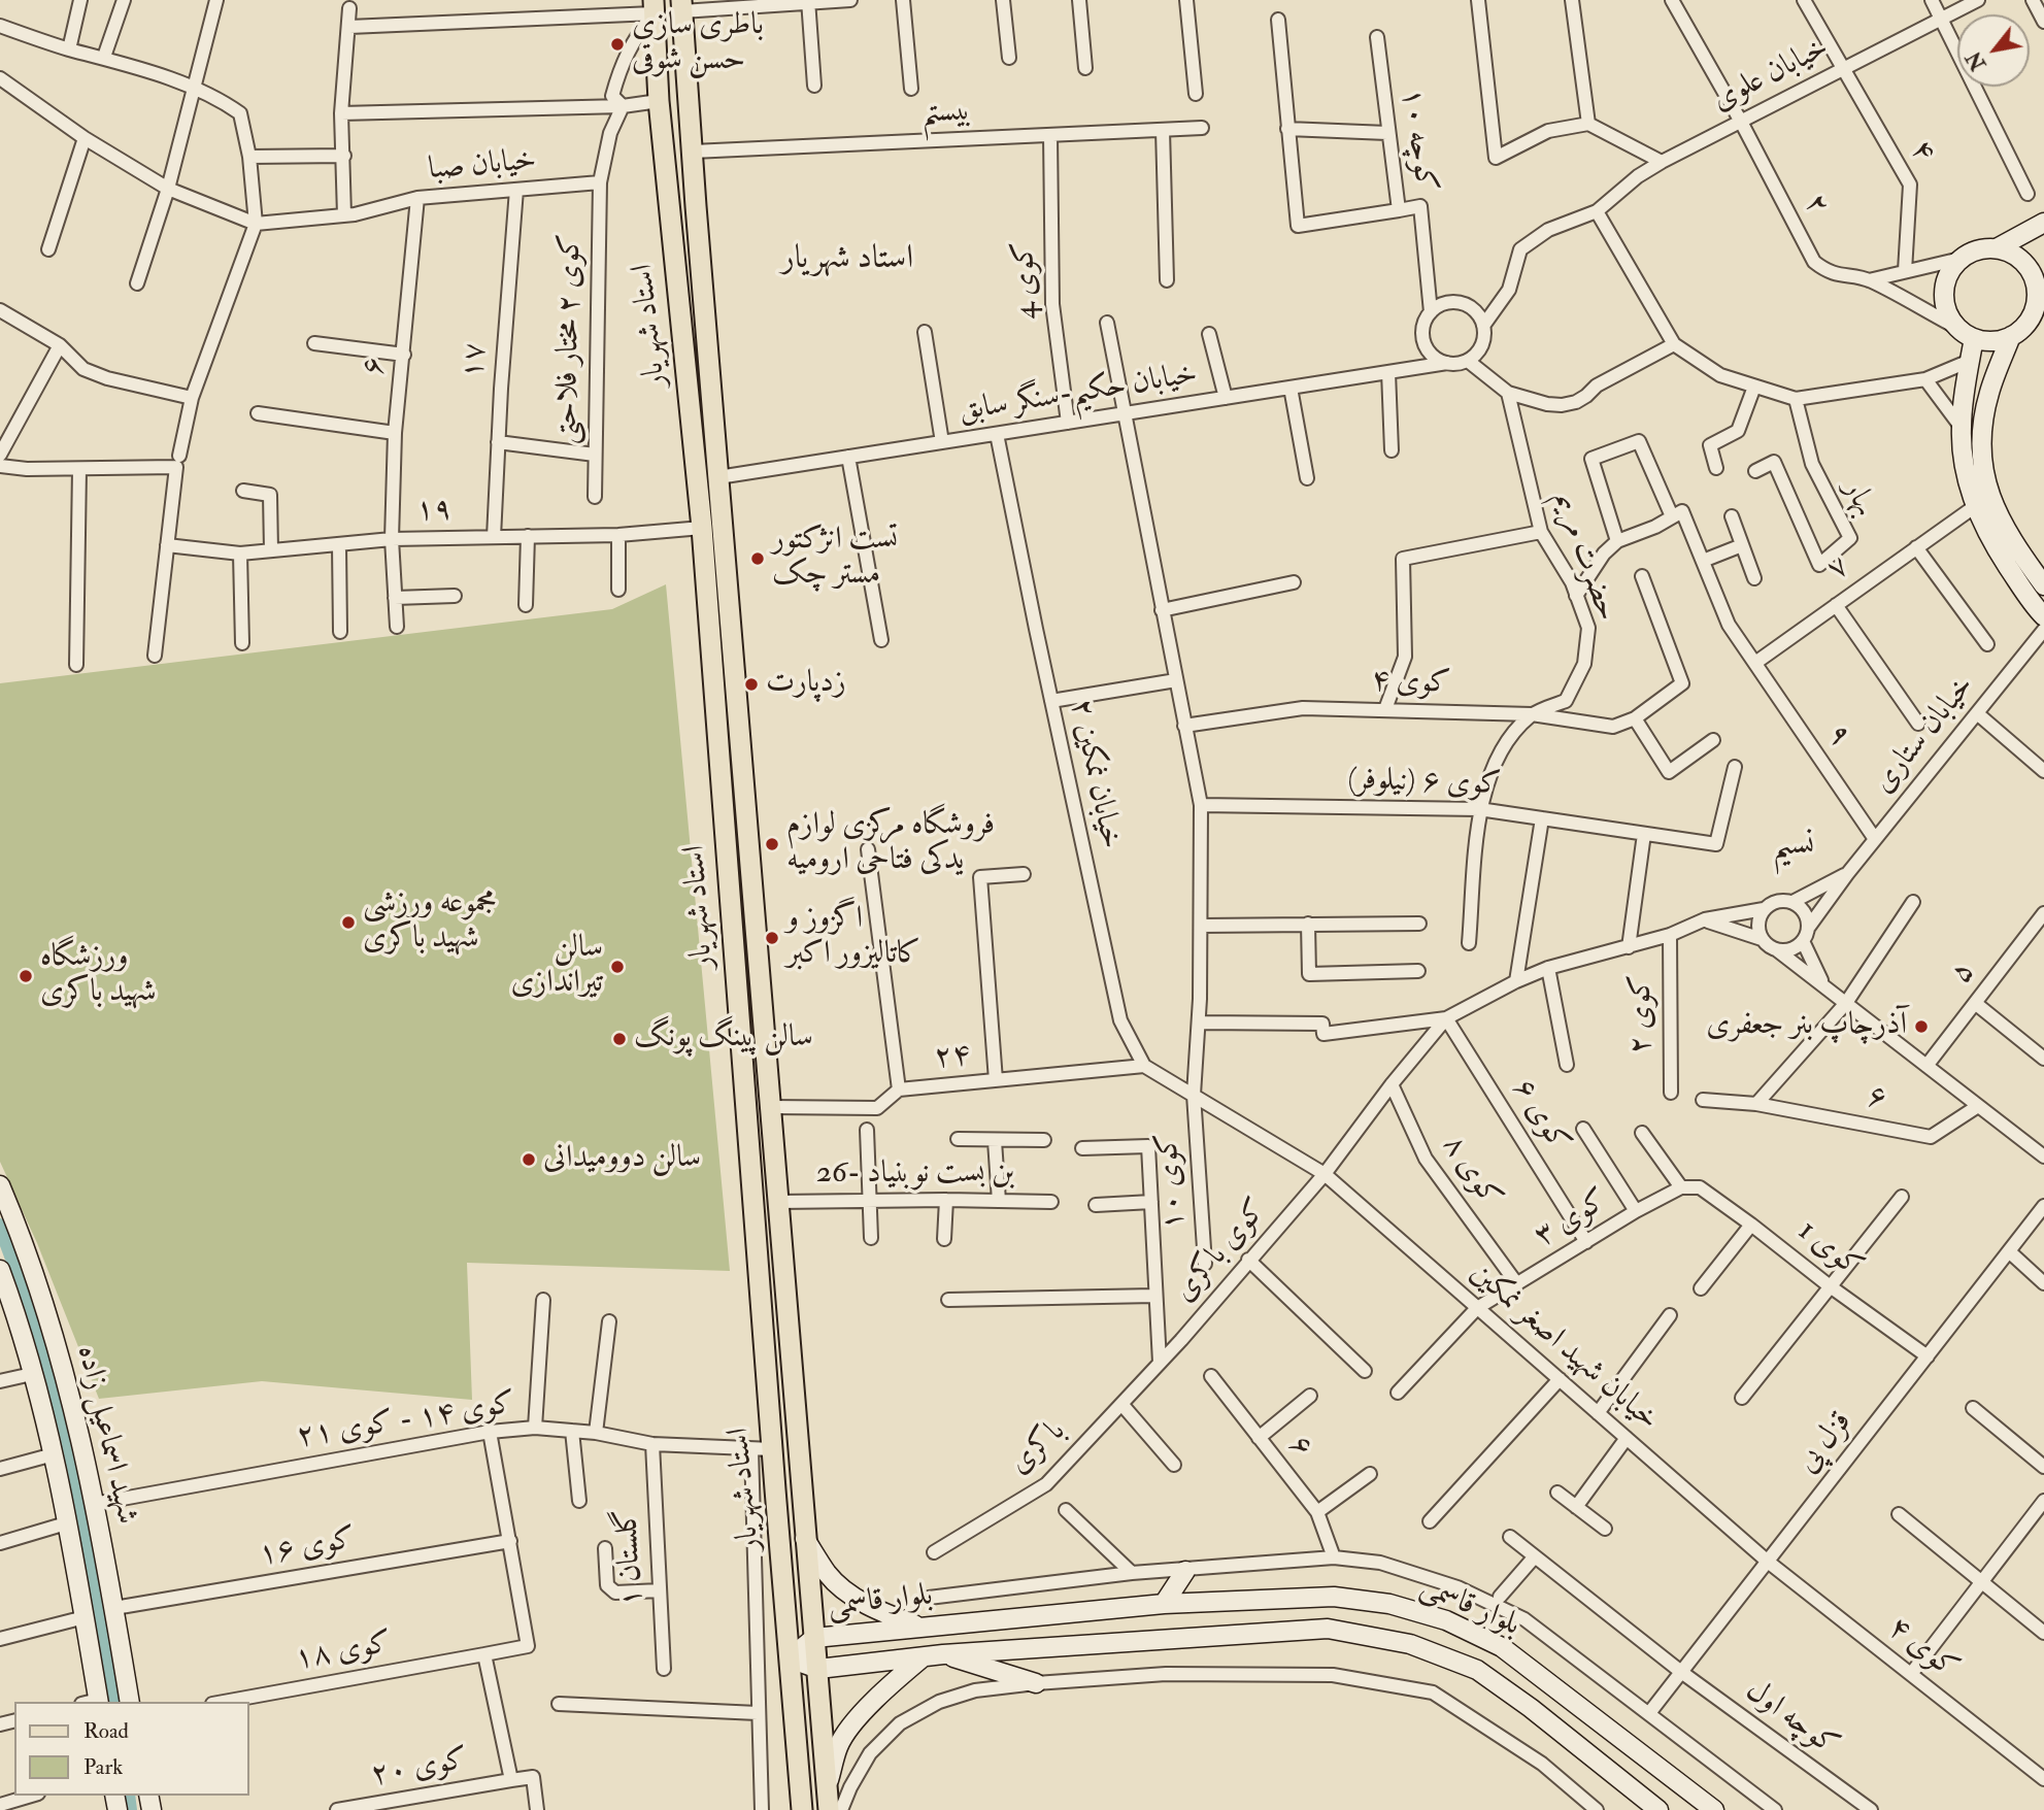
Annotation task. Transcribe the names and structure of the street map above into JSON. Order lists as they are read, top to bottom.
{
  "streets": {
    "main road": ["استاد شهریار", "شهید اسماعیل زاده", "بلوار قاسمی"],
    "street": [
      "خیابان علوی",
      "بیستم",
      "کوچه ۱۰",
      "۴",
      "خیابان صبا",
      "۲",
      "کوی 4",
      "کوی ۲ مختار فلاحتی",
      "۱۷",
      "۶",
      "خیابان حکیم-سنگر سابق",
      "بهار",
      "۱۹",
      "حضرت مریم",
      "۷",
      "کوی ۴",
      "خیابان ستاری",
      "۹",
      "خیابان نمکین ۲",
      "کوی ۶ (نیلوفر)",
      "۵",
      "کوی ۲",
      "۲۴",
      "کوی ۶",
      "کوی ۸",
      "26- بن بست نوبنیاد",
      "کوی ۱۰",
      "کوی ۳",
      "کوی 1",
      "کوی باکری",
      "خیابان شهید اصغر نمکین",
      "کوی ۱۴ - کوی ۲۱",
      "قزل پی",
      "باکری",
      "کوی ۱۶",
      "۱ گلستان",
      "کوی ۱۸",
      "کوچه اول",
      "کوی ۲۰"
    ]
  },
  "crossings": [
    ["خیابان علوی", "کوچه ۱۰"],
    ["خیابان علوی", "۴"],
    ["خیابان علوی", "۲"],
    ["خیابان علوی", "خیابان حکیم-سنگر سابق"],
    ["بیستم", "کوی 4"],
    ["بیستم", "استاد شهریار"],
    ["کوچه ۱۰", "خیابان حکیم-سنگر سابق"],
    ["۴", "۲"],
    ["خیابان صبا", "کوی ۲ مختار فلاحتی"],
    ["خیابان صبا", "۱۷"],
    ["خیابان صبا", "۶"],
    ["کوی 4", "خیابان حکیم-سنگر سابق"],
    ["استاد شهریار", "خیابان حکیم-سنگر سابق"],
    ["استاد شهریار", "۱۹"],
    ["استاد شهریار", "۲۴"],
    ["استاد شهریار", "26- بن بست نوبنیاد"],
    ["استاد شهریار", "کوی ۱۴ - کوی ۲۱"],
    ["استاد شهریار", "بلوار قاسمی"],
    ["۱۷", "۱۹"],
    ["۶", "۱۹"],
    ["خیابان حکیم-سنگر سابق", "خیابان نمکین ۲"],
    ["خیابان حکیم-سنگر سابق", "کوی ۱۰"],
    ["حضرت مریم", "کوی ۴"],
    ["۷", "۹"],
    ["کوی ۴", "کوی ۱۰"],
    ["کوی ۴", "خیابان شهید اصغر نمکین"],
    ["کوی ۴", "قزل پی"],
    ["خیابان ستاری", "۹"],
    ["خیابان نمکین ۲", "۲۴"],
    ["کوی ۶ (نیلوفر)", "کوی ۱۰"],
    ["کوی ۶", "کوی ۳"],
    ["کوی ۶", "کوی باکری"],
    ["کوی ۸", "کوی ۳"],
    ["کوی ۸", "کوی باکری"],
    ["کوی ۱۰", "خیابان شهید اصغر نمکین"],
    ["کوی ۳", "کوی 1"],
    ["کوی ۳", "خیابان شهید اصغر نمکین"],
    ["کوی 1", "قزل پی"],
    ["کوی باکری", "خیابان شهید اصغر نمکین"],
    ["کوی باکری", "باکری"],
    ["خیابان شهید اصغر نمکین", "قزل پی"],
    ["کوی ۱۴ - کوی ۲۱", "شهید اسماعیل زاده"],
    ["کوی ۱۴ - کوی ۲۱", "۱ گلستان"],
    ["شهید اسماعیل زاده", "کوی ۱۶"],
    ["قزل پی", "کوچه اول"],
    ["کوی ۱۶", "کوی ۱۸"]
  ],
  "districts": ["استاد شهریار", "نسیم"],
  "places": [
    "باطری سازی حسن شوقی",
    "تست انژکتور مستر چک",
    "زدپارت",
    "فروشگاه مرکزی لوازم یدکی فتاحی ارومیه",
    "مجموعه ورزشی شهید باکری",
    "اگزوز و کاتالیزور اکبر",
    "سالن تیراندازی",
    "ورزشگاه شهید باکری",
    "آذرچاپ بنر جعفری",
    "سالن پینگ پونگ",
    "سالن دوومیدانی"
  ],
  "legend": ["Road", "Park"],
  "north": "bottom left"
}
